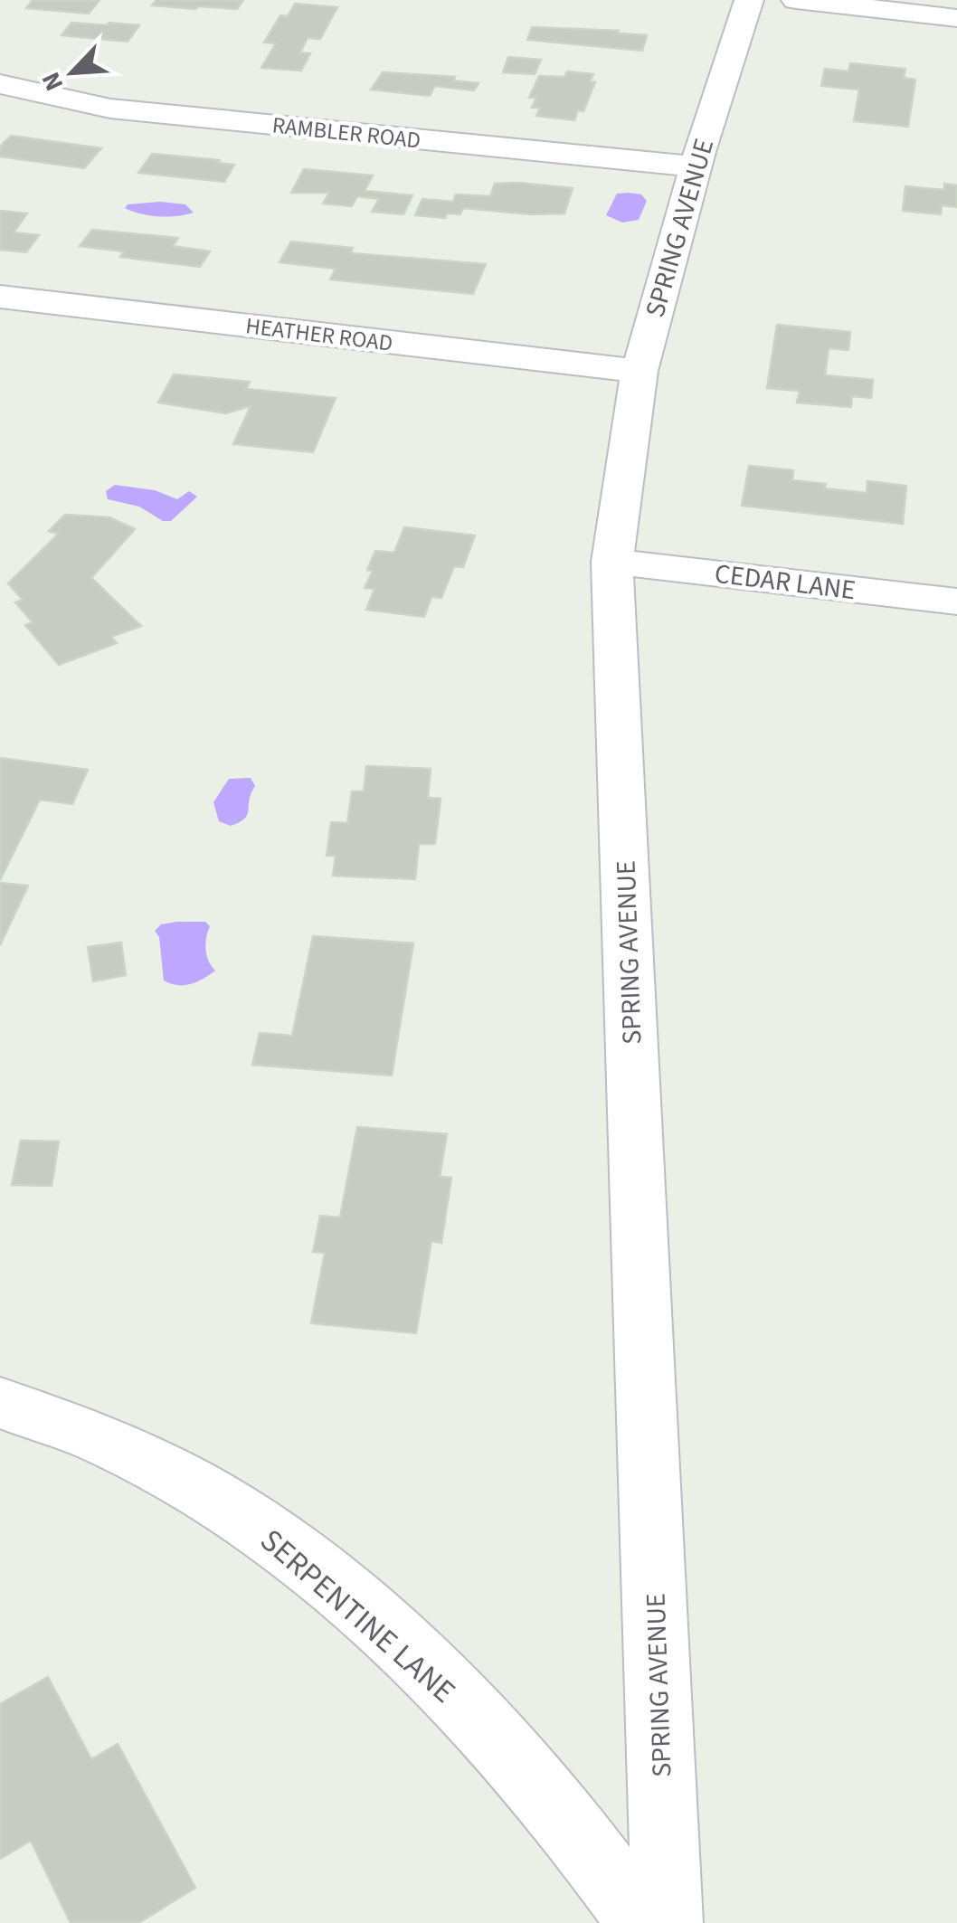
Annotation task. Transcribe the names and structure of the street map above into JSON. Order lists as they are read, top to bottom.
{
  "streets": {
    "street": [
      "RAMBLER ROAD",
      "SPRING AVENUE",
      "HEATHER ROAD",
      "CEDAR LANE",
      "SERPENTINE LANE"
    ]
  },
  "crossings": [
    ["RAMBLER ROAD", "SPRING AVENUE"],
    ["SPRING AVENUE", "HEATHER ROAD"],
    ["SPRING AVENUE", "CEDAR LANE"]
  ],
  "north": "bottom left"
}
